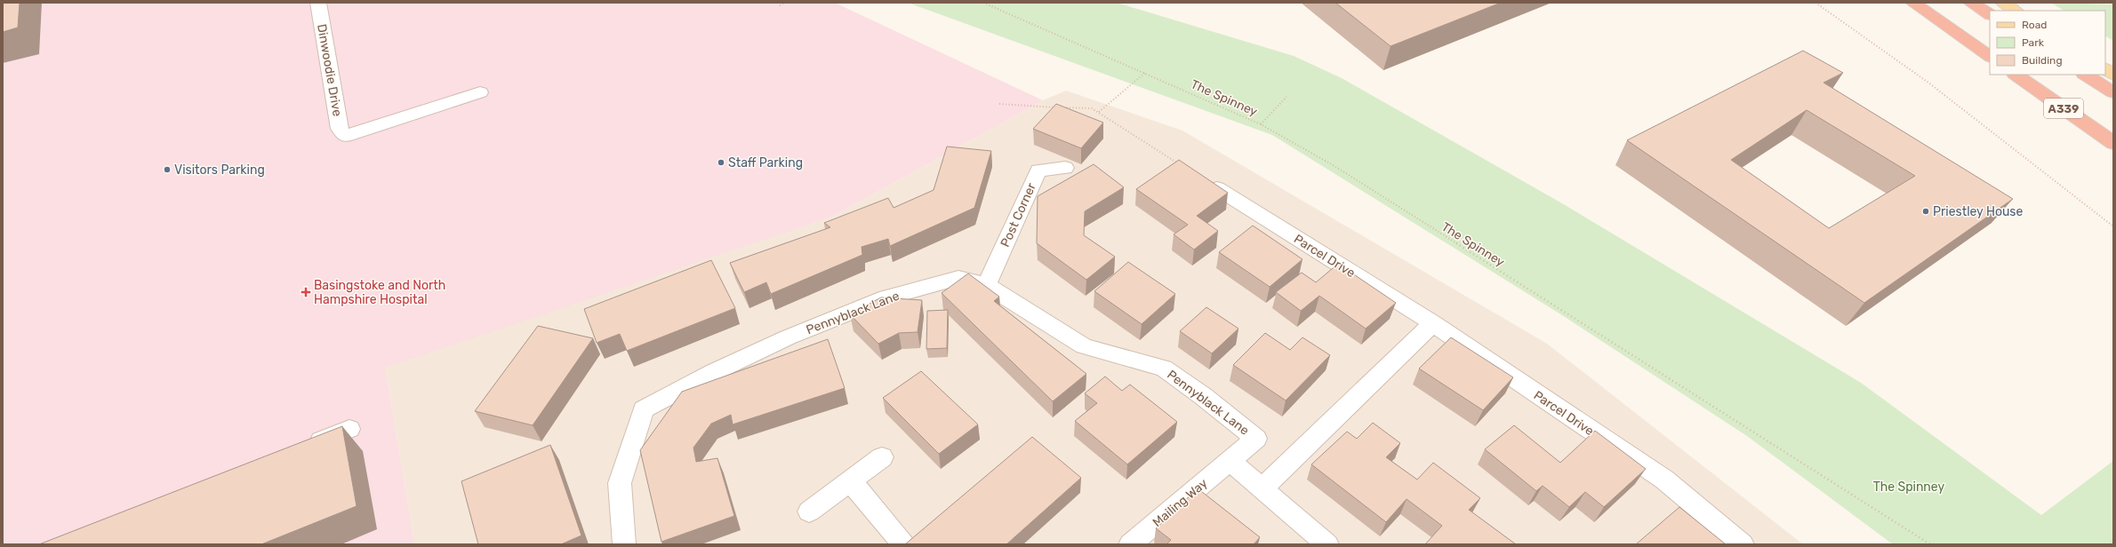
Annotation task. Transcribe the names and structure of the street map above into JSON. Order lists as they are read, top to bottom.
{
  "streets": {
    "highway": ["A339"],
    "street": [
      "Dinwoodie Drive",
      "Post Corner",
      "Parcel Drive",
      "Pennyblack Lane",
      "Mailing Way"
    ],
    "path": ["The Spinney"]
  },
  "crossings": [
    ["Post Corner", "Pennyblack Lane"],
    ["Pennyblack Lane", "Mailing Way"]
  ],
  "parks": ["The Spinney"],
  "places": {
    "other": ["Staff Parking", "Visitors Parking", "Priestley House"],
    "health": ["Basingstoke and North Hampshire Hospital"]
  },
  "legend": ["Road", "Park", "Building"]
}
